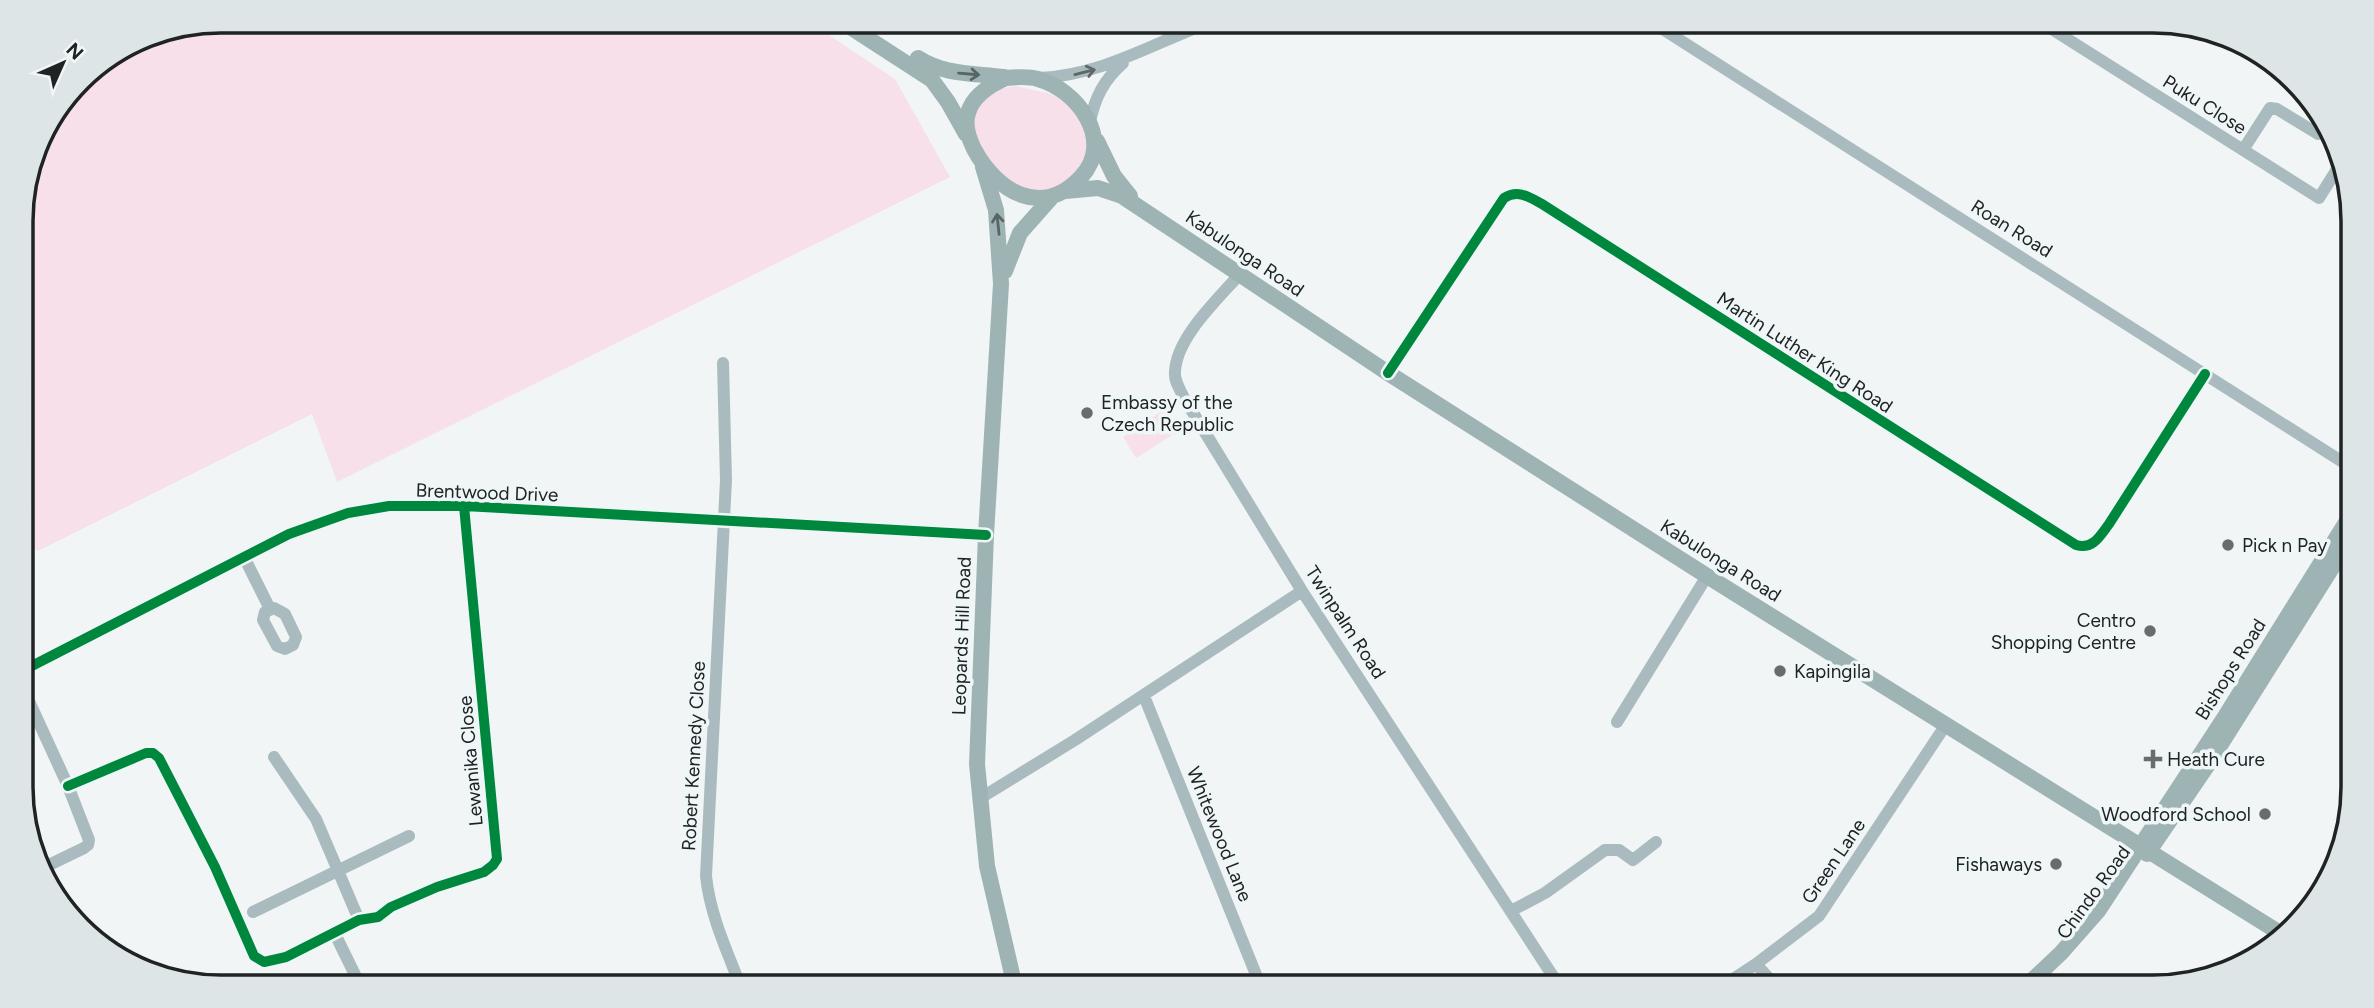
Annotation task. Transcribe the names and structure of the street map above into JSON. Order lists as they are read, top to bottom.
{
  "streets": {
    "main road": [
      "Kabulonga Road",
      "Leopards Hill Road",
      "Bishops Road",
      "Chindo Road"
    ],
    "street": [
      "Puku Close",
      "Roan Road",
      "Martin Luther King Road",
      "Brentwood Drive",
      "Twinpalm Road",
      "Robert Kennedy Close",
      "Lewanika Close",
      "Whitewood Lane",
      "Green Lane"
    ]
  },
  "crossings": [
    ["Roan Road", "Martin Luther King Road"],
    ["Kabulonga Road", "Martin Luther King Road"],
    ["Kabulonga Road", "Twinpalm Road"],
    ["Kabulonga Road", "Leopards Hill Road"],
    ["Kabulonga Road", "Bishops Road"],
    ["Kabulonga Road", "Green Lane"],
    ["Kabulonga Road", "Chindo Road"],
    ["Brentwood Drive", "Leopards Hill Road"],
    ["Brentwood Drive", "Robert Kennedy Close"],
    ["Brentwood Drive", "Lewanika Close"],
    ["Bishops Road", "Chindo Road"]
  ],
  "places": {
    "other": [
      "Embassy of the Czech Republic",
      "Pick n Pay",
      "Centro Shopping Centre",
      "Kapingila",
      "Woodford School",
      "Fishaways"
    ],
    "health": ["Heath Cure"]
  },
  "north": "top right"
}
